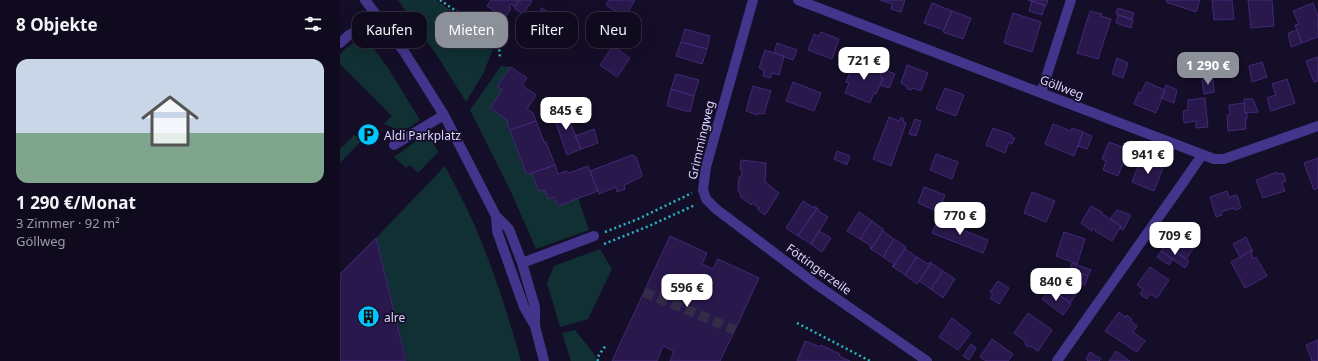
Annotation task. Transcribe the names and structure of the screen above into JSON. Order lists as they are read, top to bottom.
{
  "streets": {
    "street": ["Göllweg", "Grimmingweg", "Föttingerzeile"]
  },
  "crossings": [
    ["Grimmingweg", "Föttingerzeile"]
  ],
  "places": {
    "parking": ["Aldi Parkplatz"],
    "building": ["alre"]
  },
  "page": {
    "heading": "8 Objekte",
    "chip": [
      "Kaufen",
      "Mieten",
      "Filter",
      "Neu"
    ],
    "price": [
      "721 €",
      "1 290 €",
      "845 €",
      "941 €",
      "770 €",
      "709 €",
      "840 €",
      "596 €"
    ],
    "list": [
      {
        "name": "1 290 €/Monat",
        "note": "3 Zimmer · 92 m² · Göllweg"
      }
    ]
  }
}
